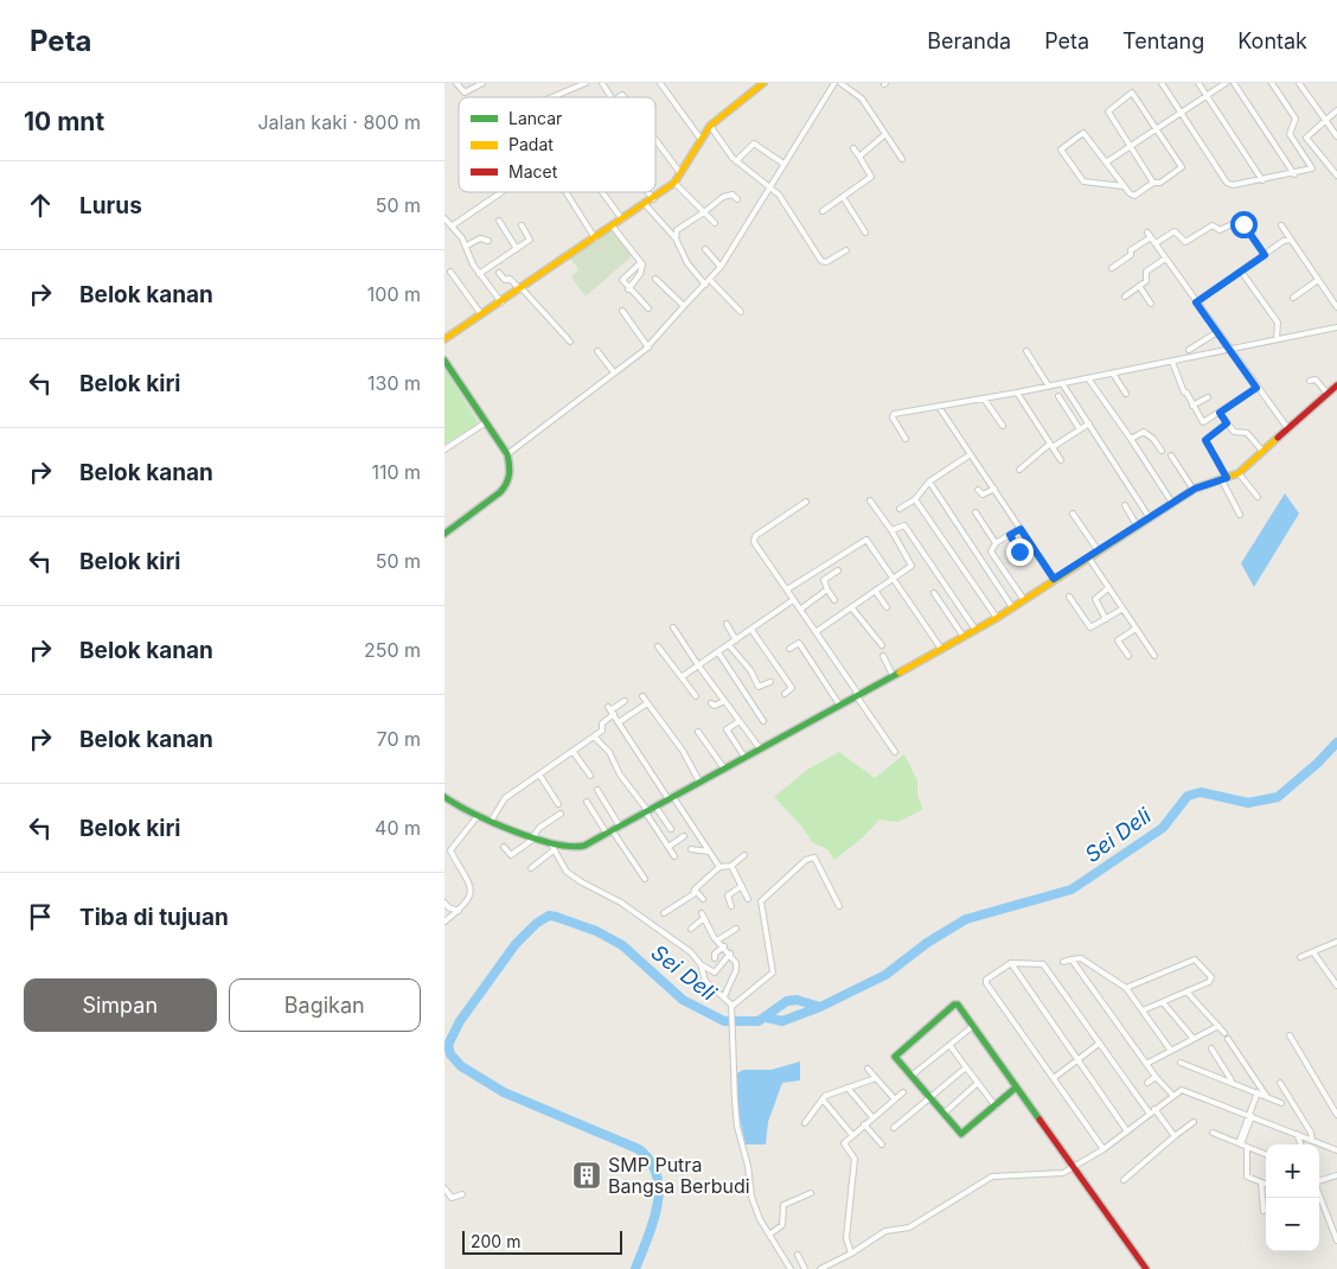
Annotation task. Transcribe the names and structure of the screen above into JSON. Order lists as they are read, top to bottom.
{
  "water": ["Sei Deli"],
  "places": {
    "building": ["SMP Putra Bangsa Berbudi"]
  },
  "legend": ["Lancar", "Padat", "Macet"],
  "scale_bar": "200 m",
  "page": {
    "header": "Peta",
    "nav": [
      "Beranda",
      "Peta",
      "Tentang",
      "Kontak"
    ],
    "heading": ["10 mnt", "Jalan kaki · 800 m"],
    "list": [
      ["Lurus", "50 m"],
      ["Belok kanan", "100 m"],
      ["Belok kiri", "130 m"],
      ["Belok kanan", "110 m"],
      ["Belok kiri", "50 m"],
      ["Belok kanan", "250 m"],
      ["Belok kanan", "70 m"],
      ["Belok kiri", "40 m"],
      "Tiba di tujuan"
    ],
    "buttons": ["Simpan", "Bagikan"],
    "map_buttons": ["+", "−"],
    "scale": "200 m"
  }
}
